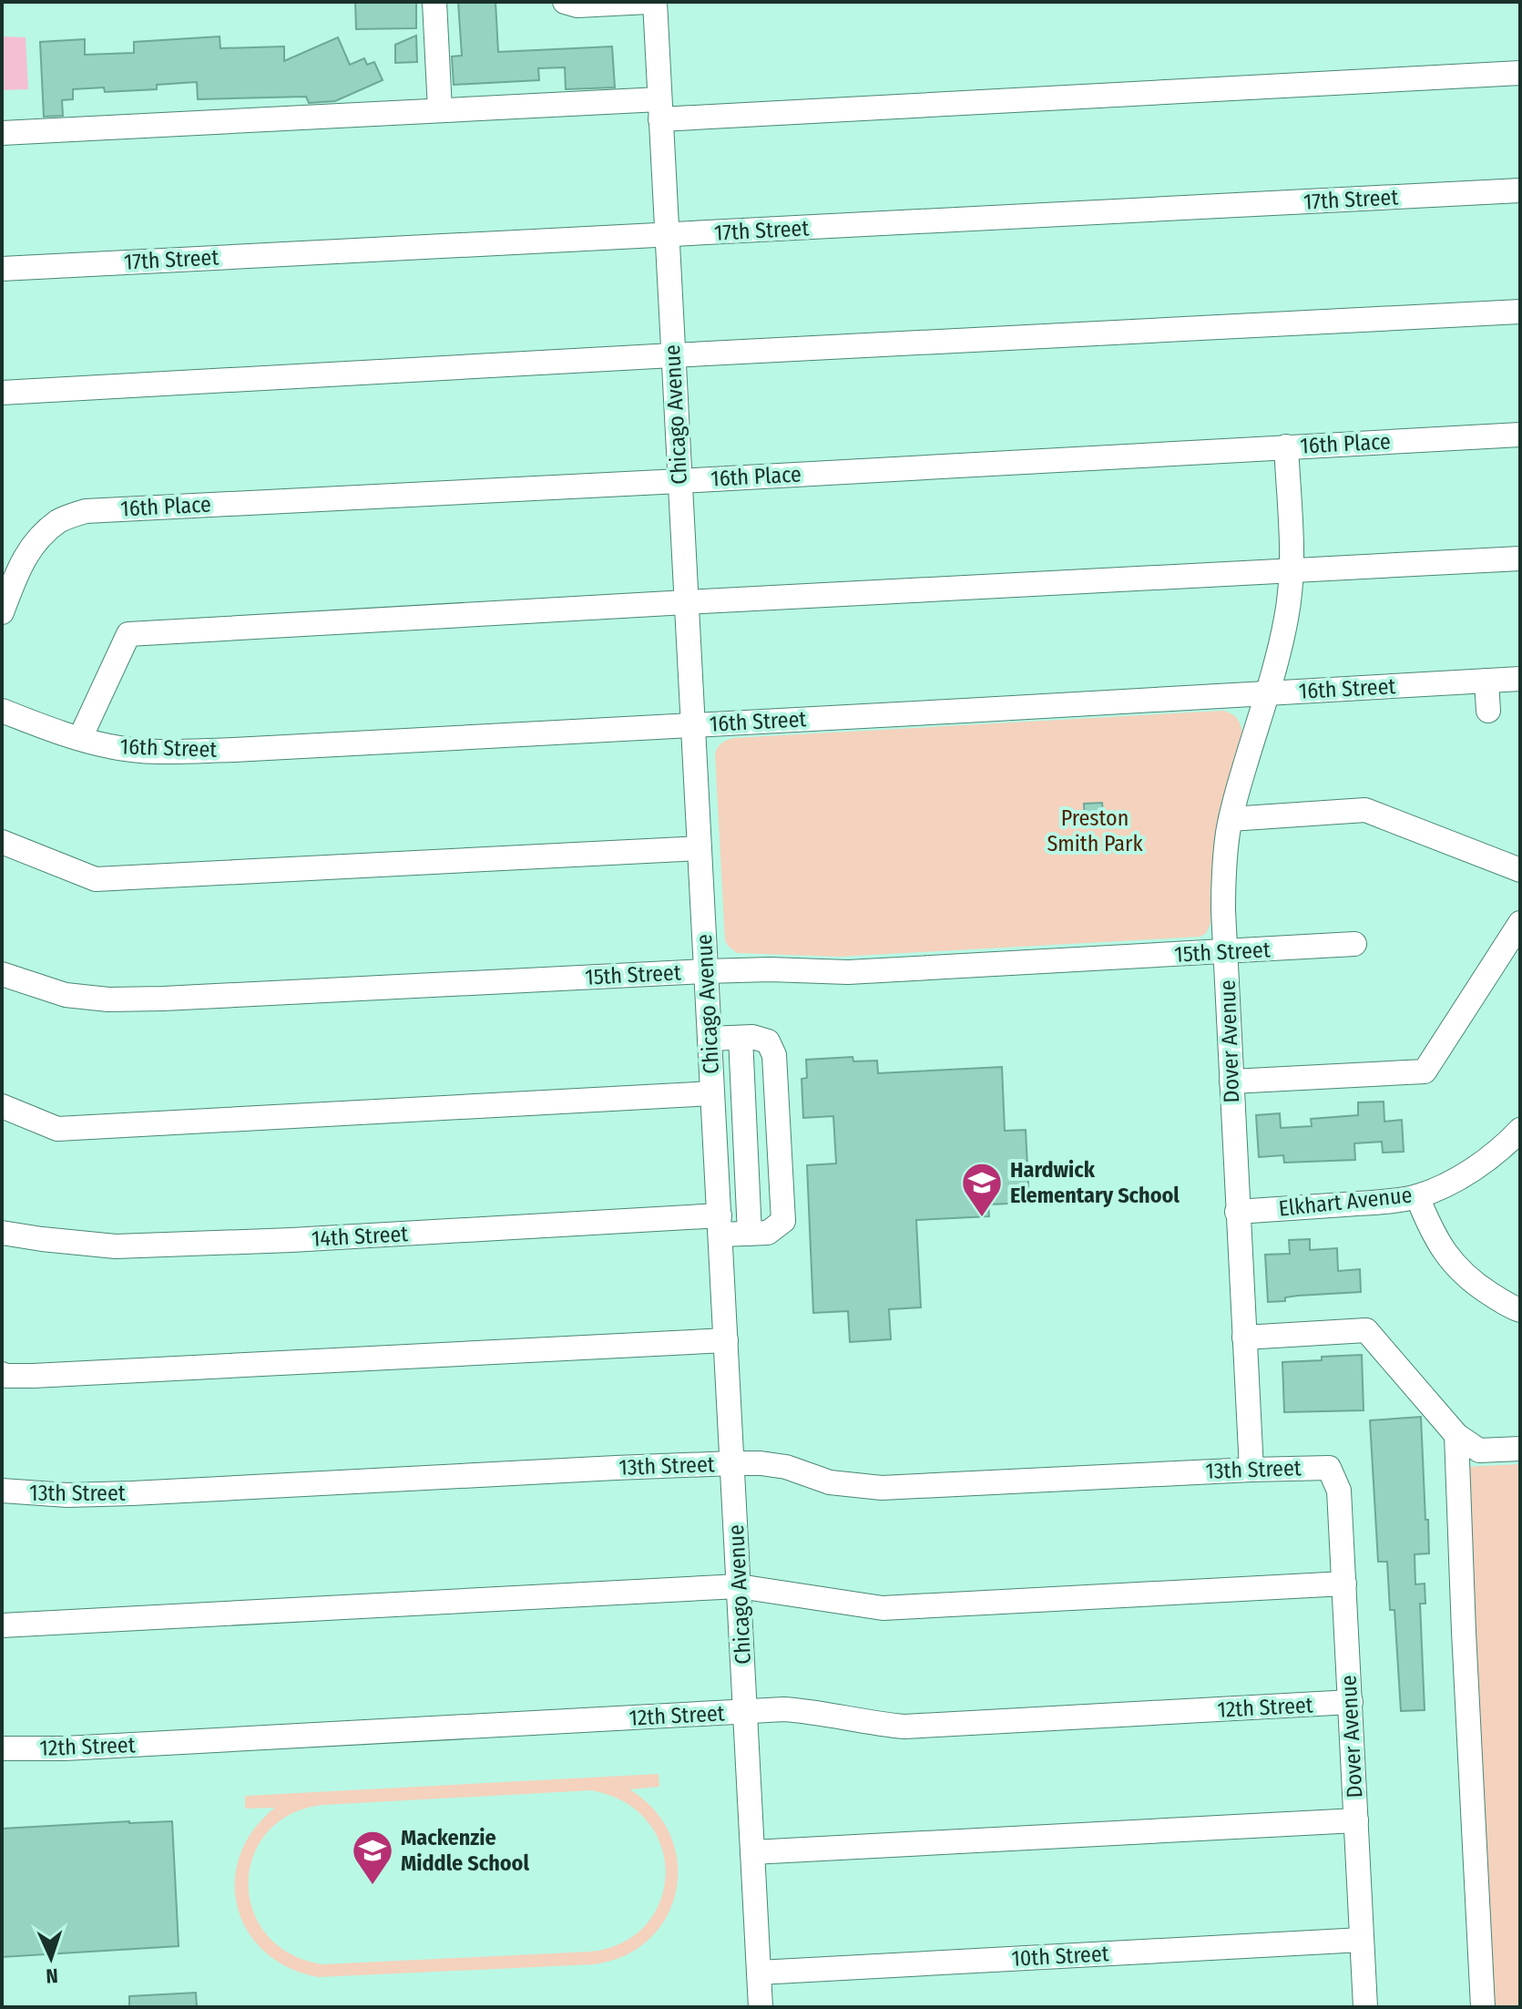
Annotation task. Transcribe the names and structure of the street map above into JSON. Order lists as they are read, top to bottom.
{
  "streets": {
    "street": [
      "17th Street",
      "Chicago Avenue",
      "16th Place",
      "16th Street",
      "15th Street",
      "Dover Avenue",
      "Elkhart Avenue",
      "14th Street",
      "13th Street",
      "12th Street",
      "10th Street"
    ]
  },
  "crossings": [
    ["17th Street", "Chicago Avenue"],
    ["Chicago Avenue", "16th Place"],
    ["Chicago Avenue", "16th Street"],
    ["Chicago Avenue", "15th Street"],
    ["Chicago Avenue", "14th Street"],
    ["Chicago Avenue", "13th Street"],
    ["Chicago Avenue", "12th Street"],
    ["Chicago Avenue", "10th Street"],
    ["16th Place", "Dover Avenue"],
    ["16th Street", "Dover Avenue"],
    ["15th Street", "Dover Avenue"],
    ["Dover Avenue", "Elkhart Avenue"],
    ["Dover Avenue", "13th Street"],
    ["Dover Avenue", "12th Street"],
    ["Dover Avenue", "10th Street"]
  ],
  "parks": ["Preston Smith Park"],
  "places": {
    "school or university": ["Hardwick Elementary School", "Mackenzie Middle School"]
  },
  "north": "bottom"
}
